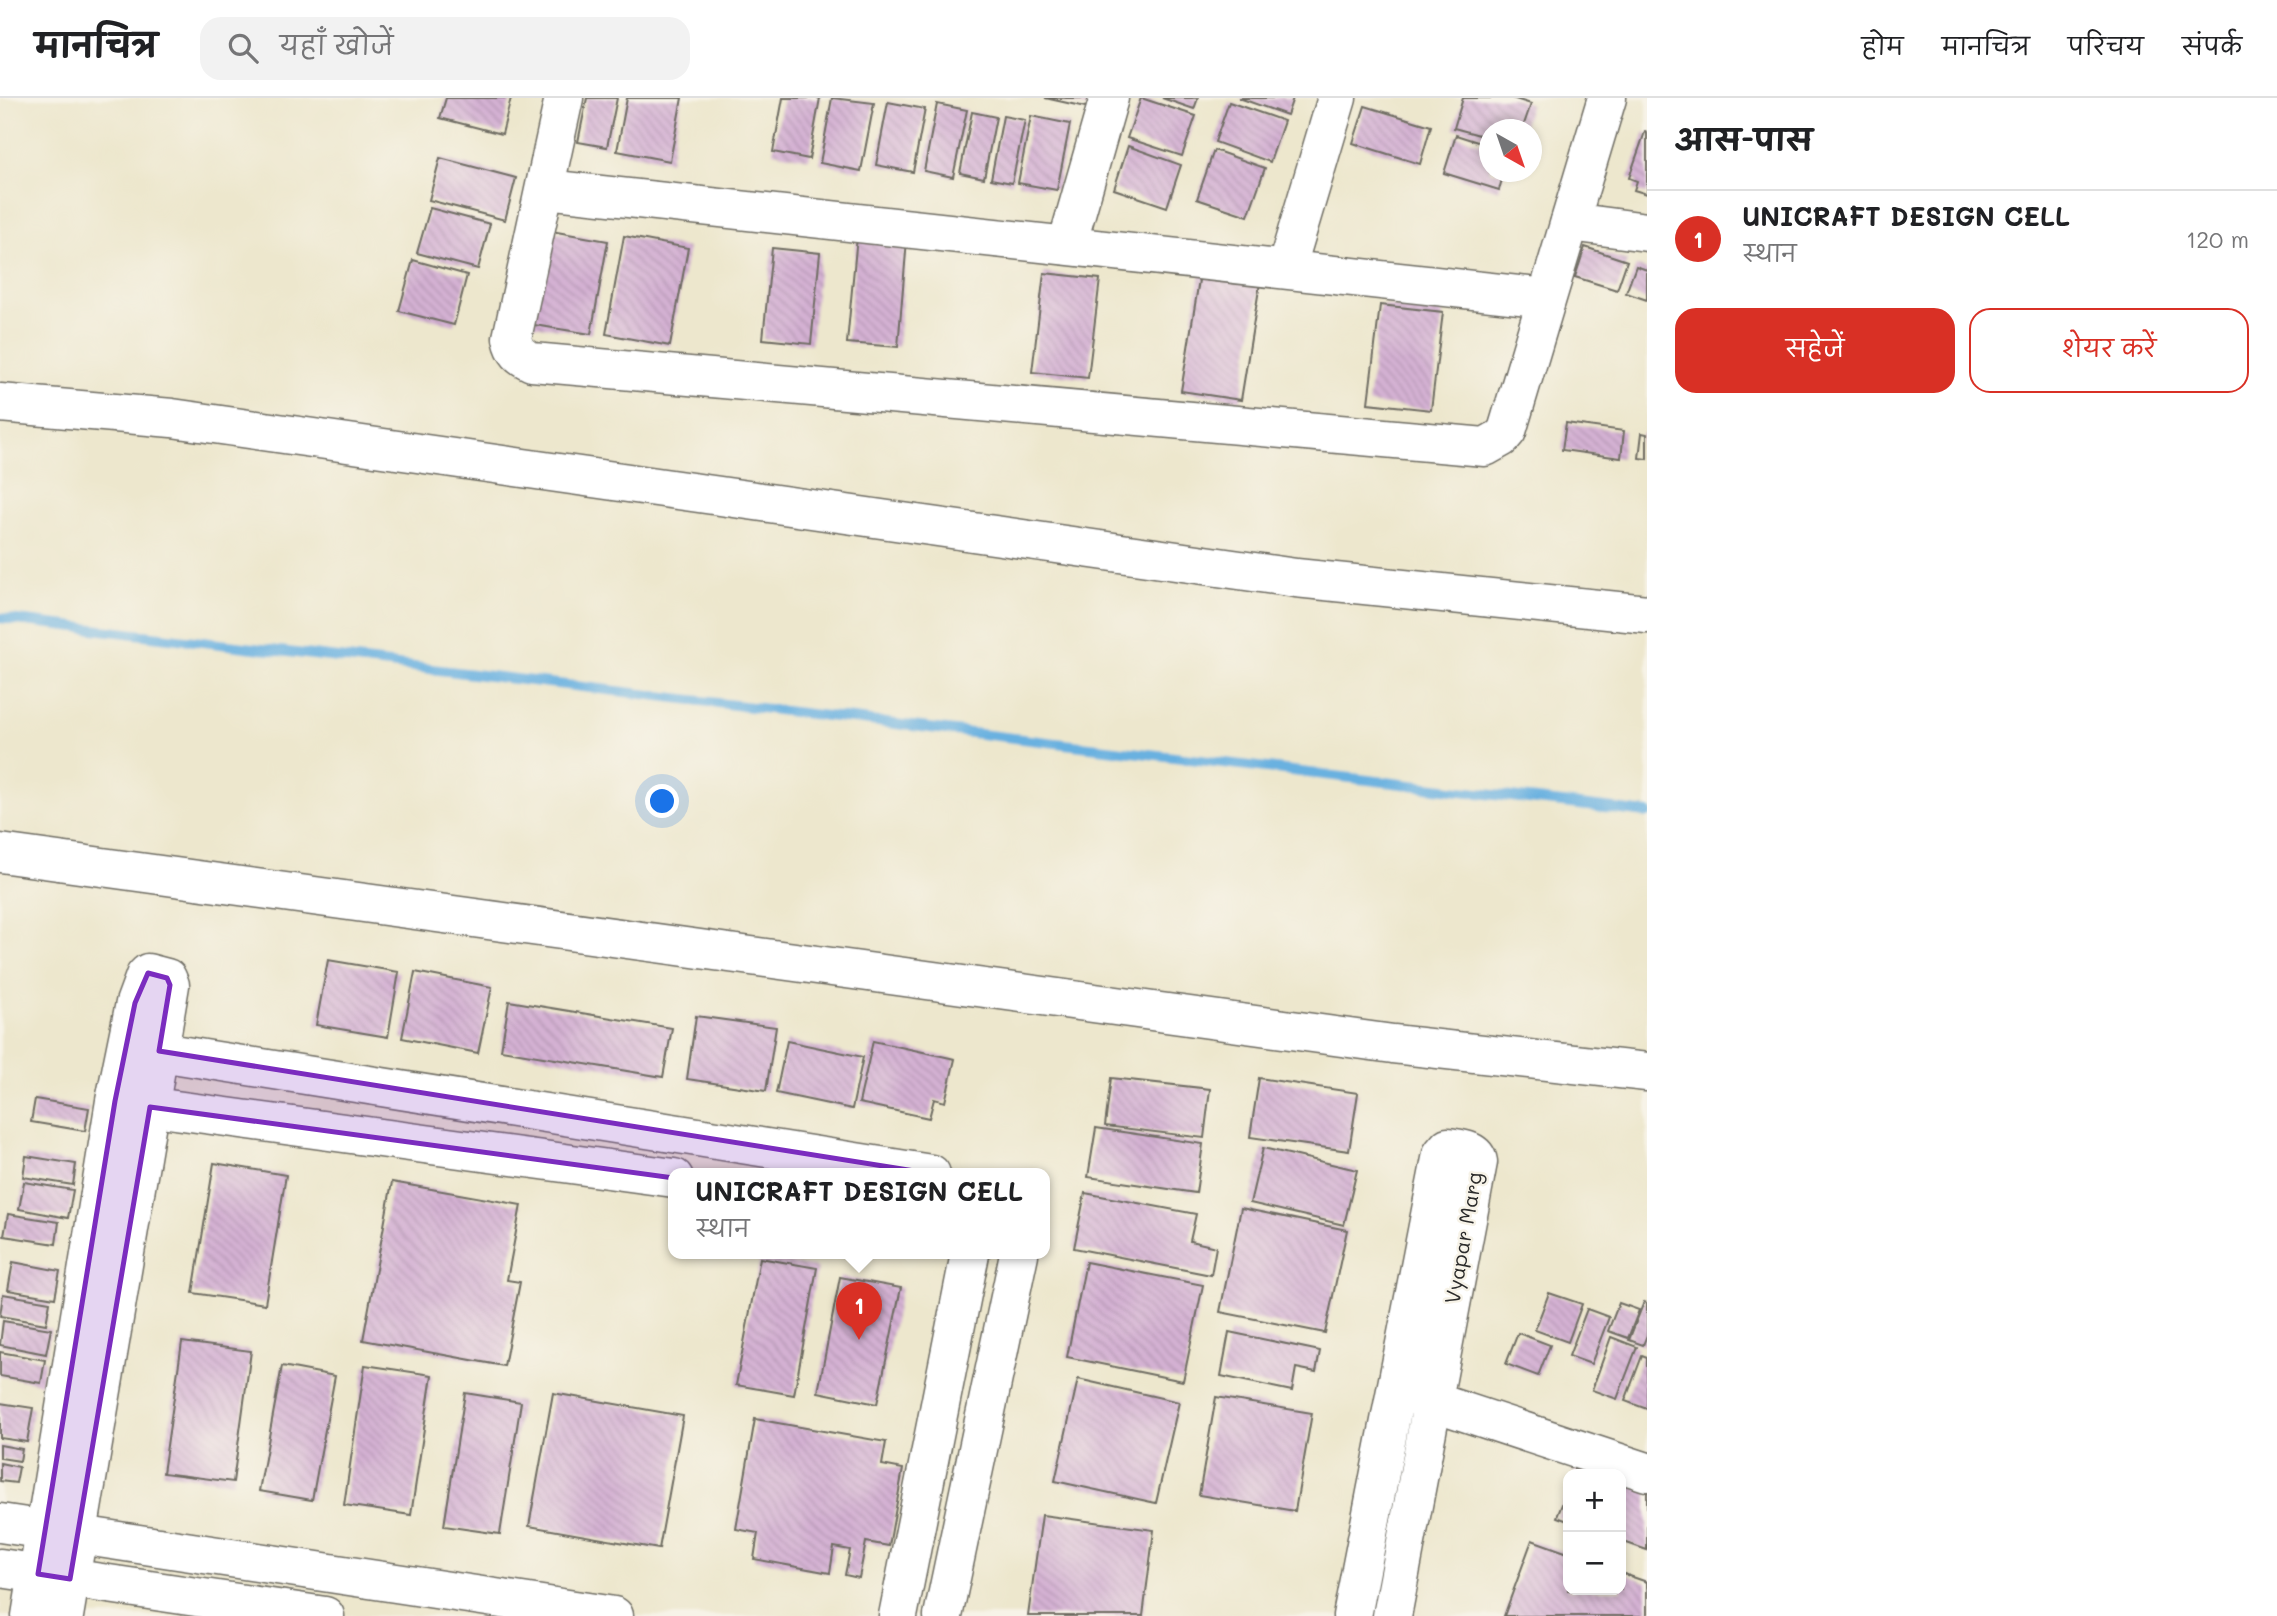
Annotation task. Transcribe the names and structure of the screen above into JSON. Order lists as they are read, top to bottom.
{
  "streets": {
    "street": ["Vyapar Marg"]
  },
  "north": "bottom right",
  "page": {
    "header": "मानचित्र",
    "search": "यहाँ खोजें",
    "nav": [
      "होम",
      "मानचित्र",
      "परिचय",
      "संपर्क"
    ],
    "heading": "आस-पास",
    "list": [
      {
        "mark": "1",
        "name": "UNICRAFT DESIGN CELL",
        "note": "स्थान",
        "value": "120 m"
      }
    ],
    "buttons": ["सहेजें", "शेयर करें"],
    "popup": ["UNICRAFT DESIGN CELL", "स्थान"],
    "pins": "1",
    "map_buttons": ["+", "−"]
  }
}
